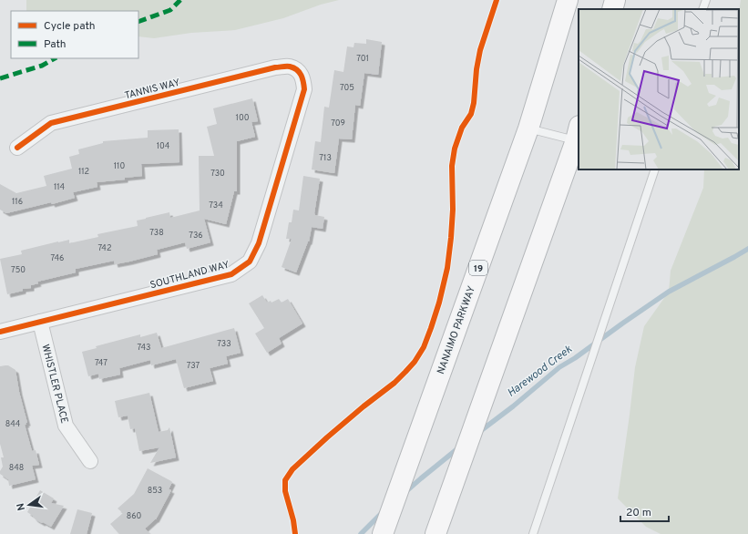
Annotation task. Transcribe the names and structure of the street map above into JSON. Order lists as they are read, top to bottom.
{
  "streets": {
    "highway": ["19", "NANAIMO PARKWAY"],
    "street": ["TANNIS WAY", "SOUTHLAND WAY", "WHISTLER PLACE"]
  },
  "crossings": [
    ["TANNIS WAY", "SOUTHLAND WAY"],
    ["SOUTHLAND WAY", "WHISTLER PLACE"]
  ],
  "water": ["Harewood Creek"],
  "house_numbers": [
    "701",
    "705",
    "100",
    "709",
    "104",
    "713",
    "110",
    "112",
    "730",
    "114",
    "116",
    "734",
    "738",
    "736",
    "742",
    "746",
    "750",
    "733",
    "743",
    "747",
    "737",
    "844",
    "848",
    "853",
    "860"
  ],
  "legend": ["Cycle path", "Path"],
  "scale_bar": "20 m",
  "north": "left"
}
